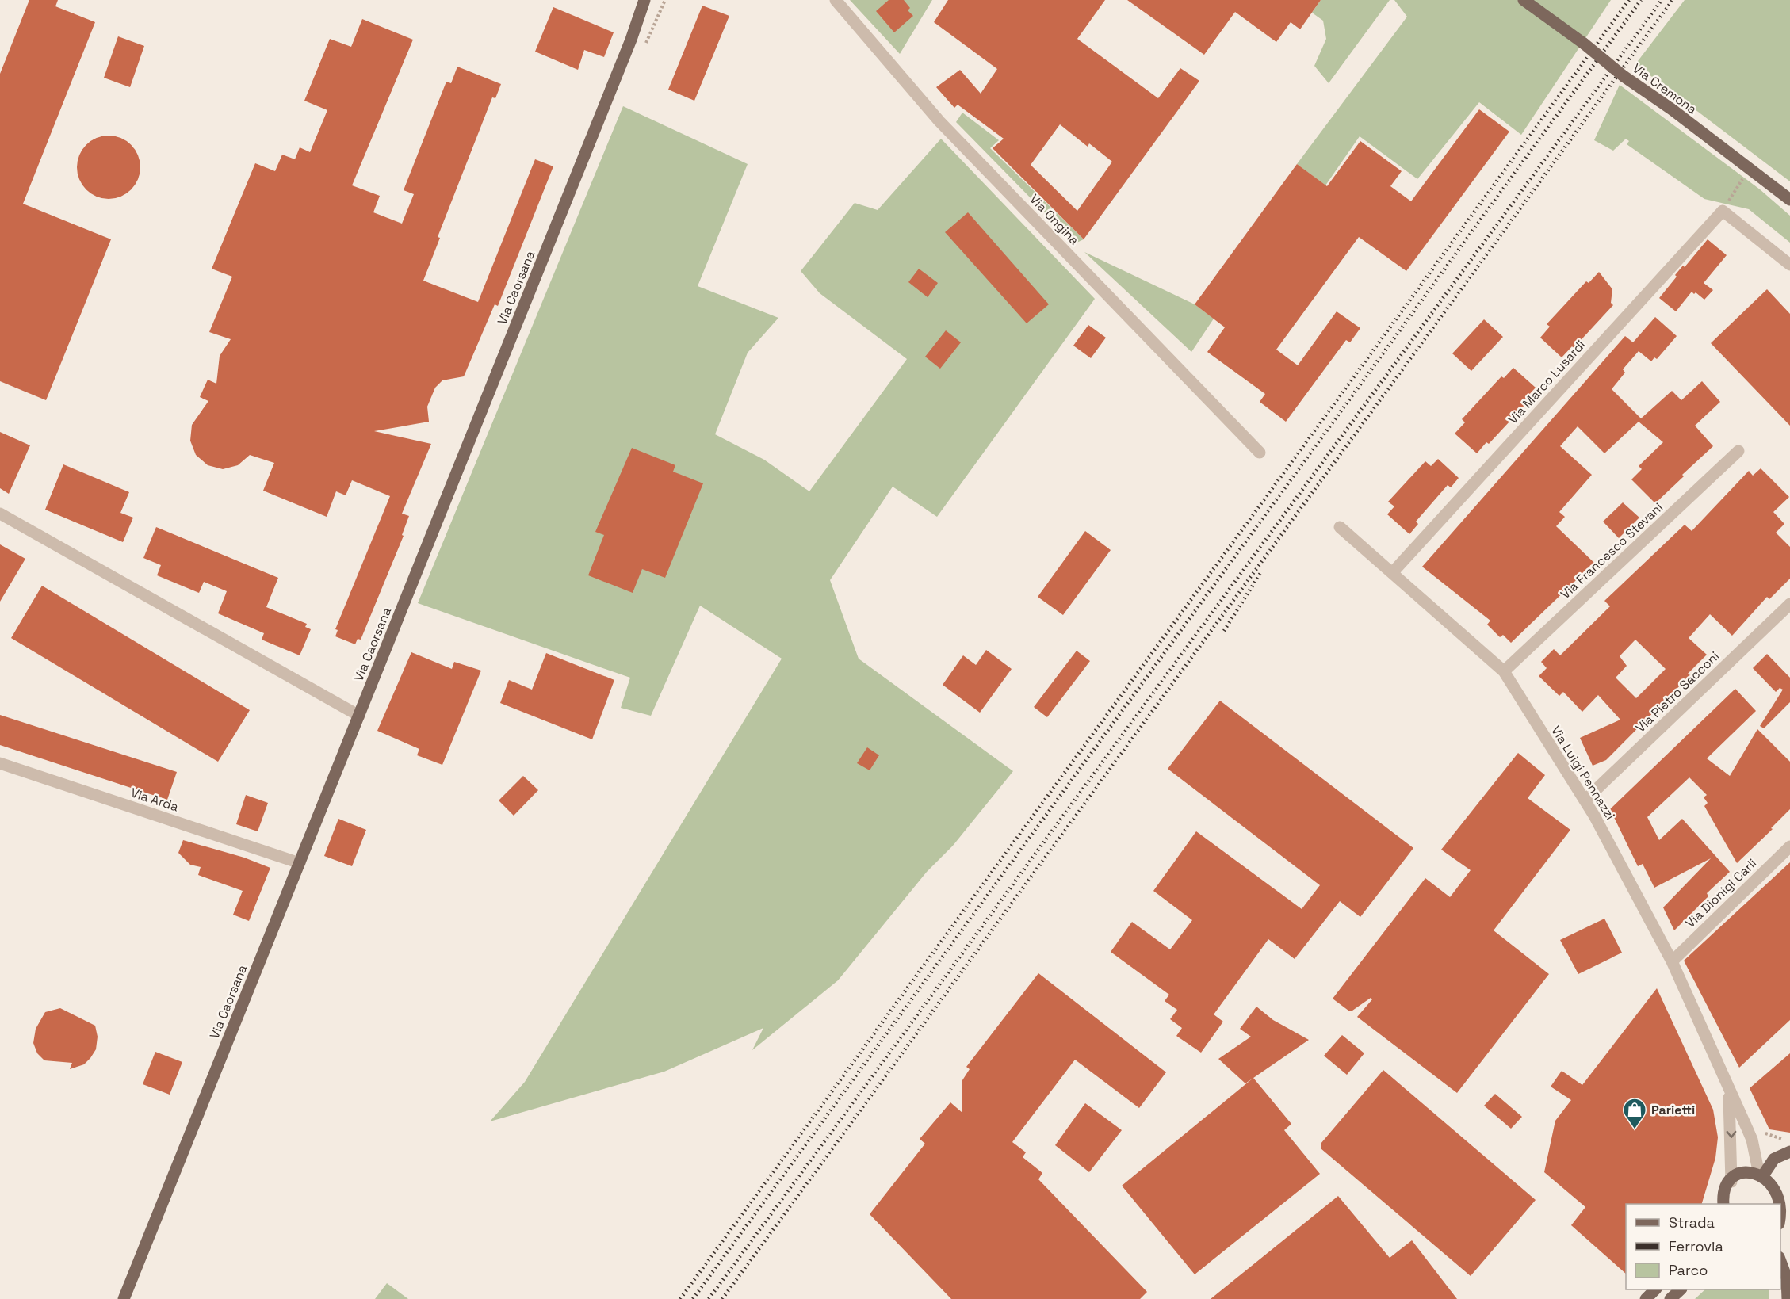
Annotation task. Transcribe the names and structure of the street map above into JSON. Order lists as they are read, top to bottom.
{
  "streets": {
    "main road": ["Via Cremona", "Via Caorsana"],
    "street": [
      "Via Ongina",
      "Via Marco Lusardi",
      "Via Francesco Stevani",
      "Via Pietro Sacconi",
      "Via Luigi Pennazzi",
      "Via Arda",
      "Via Dionigi Carli"
    ]
  },
  "crossings": [
    ["Via Caorsana", "Via Arda"],
    ["Via Marco Lusardi", "Via Luigi Pennazzi"],
    ["Via Francesco Stevani", "Via Luigi Pennazzi"],
    ["Via Pietro Sacconi", "Via Luigi Pennazzi"],
    ["Via Luigi Pennazzi", "Via Dionigi Carli"]
  ],
  "places": {
    "shop": ["Parietti"]
  },
  "legend": ["Strada", "Ferrovia", "Parco"]
}
